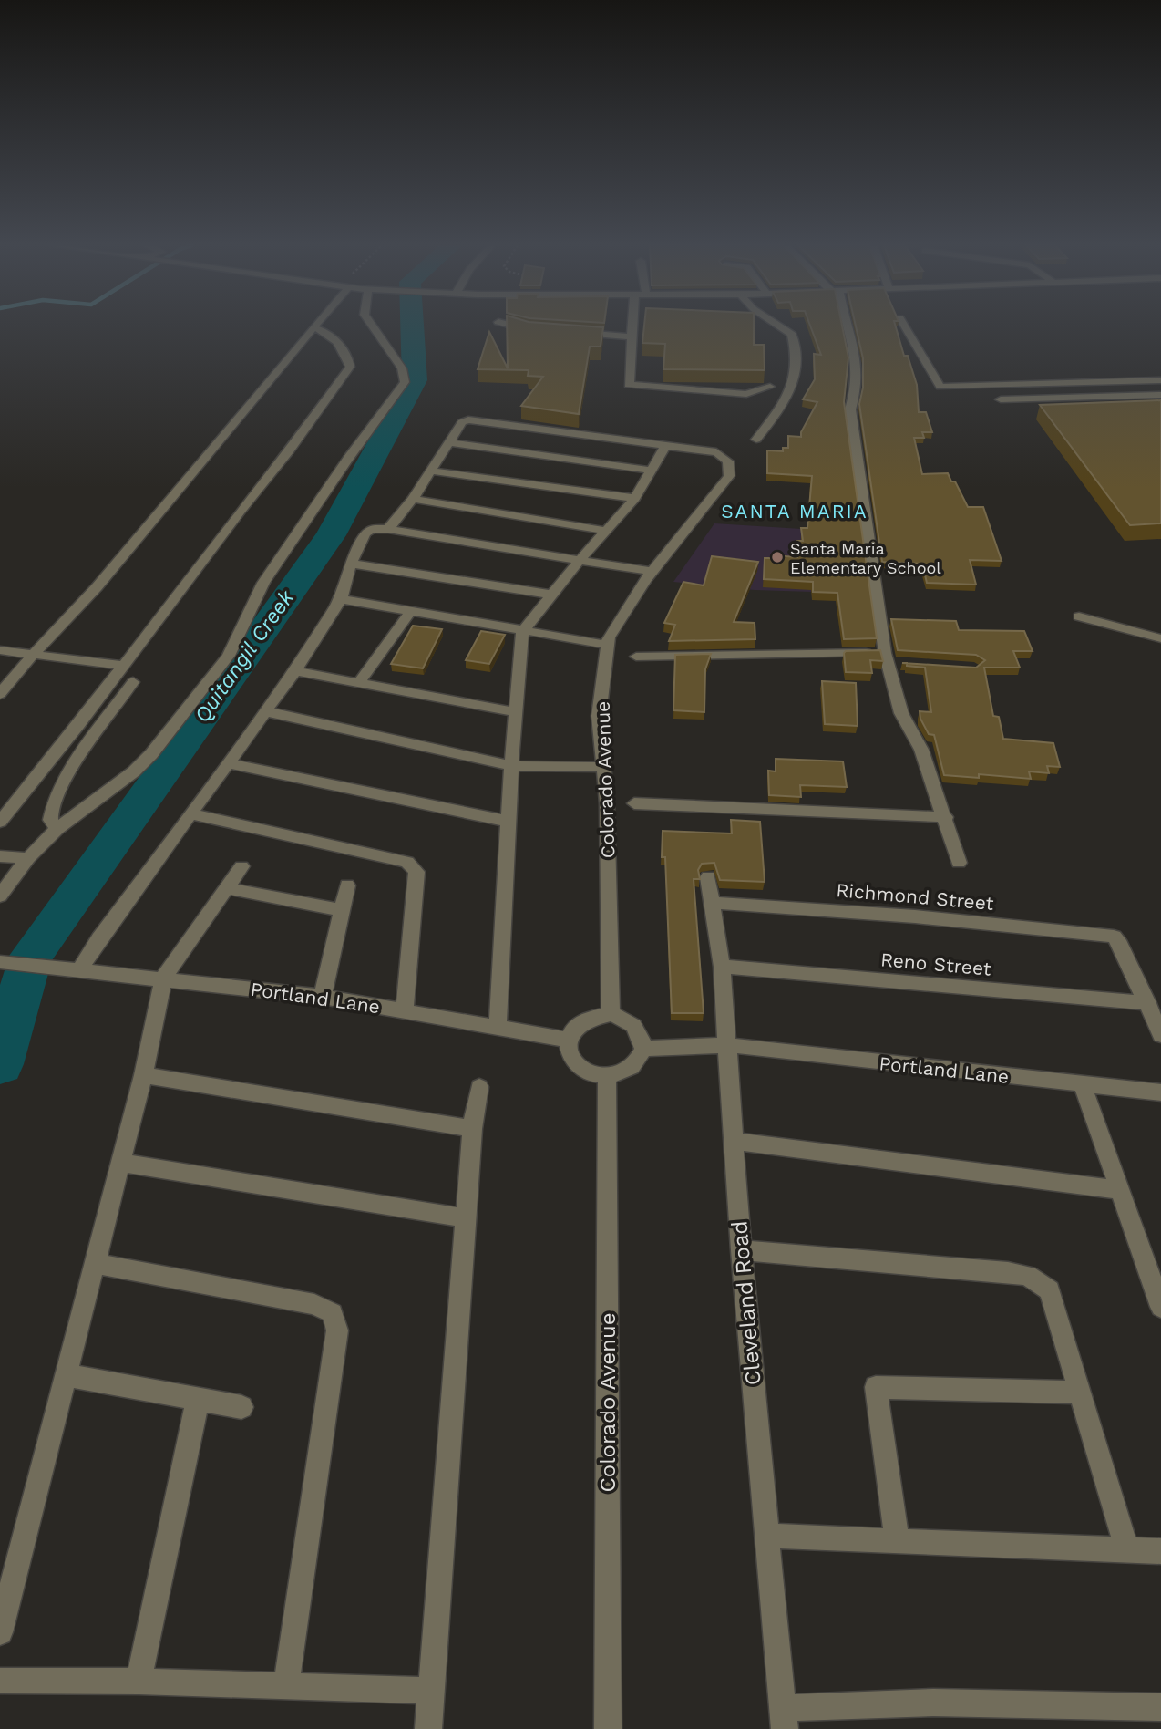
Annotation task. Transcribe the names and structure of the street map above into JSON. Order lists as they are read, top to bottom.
{
  "streets": {
    "street": [
      "Colorado Avenue",
      "Richmond Street",
      "Reno Street",
      "Portland Lane",
      "Cleveland Road"
    ]
  },
  "crossings": [
    ["Colorado Avenue", "Portland Lane"],
    ["Richmond Street", "Reno Street"],
    ["Richmond Street", "Cleveland Road"],
    ["Reno Street", "Cleveland Road"],
    ["Portland Lane", "Cleveland Road"]
  ],
  "districts": ["SANTA MARIA"],
  "water": ["Quitangil Creek"],
  "places": ["Santa Maria Elementary School"]
}
